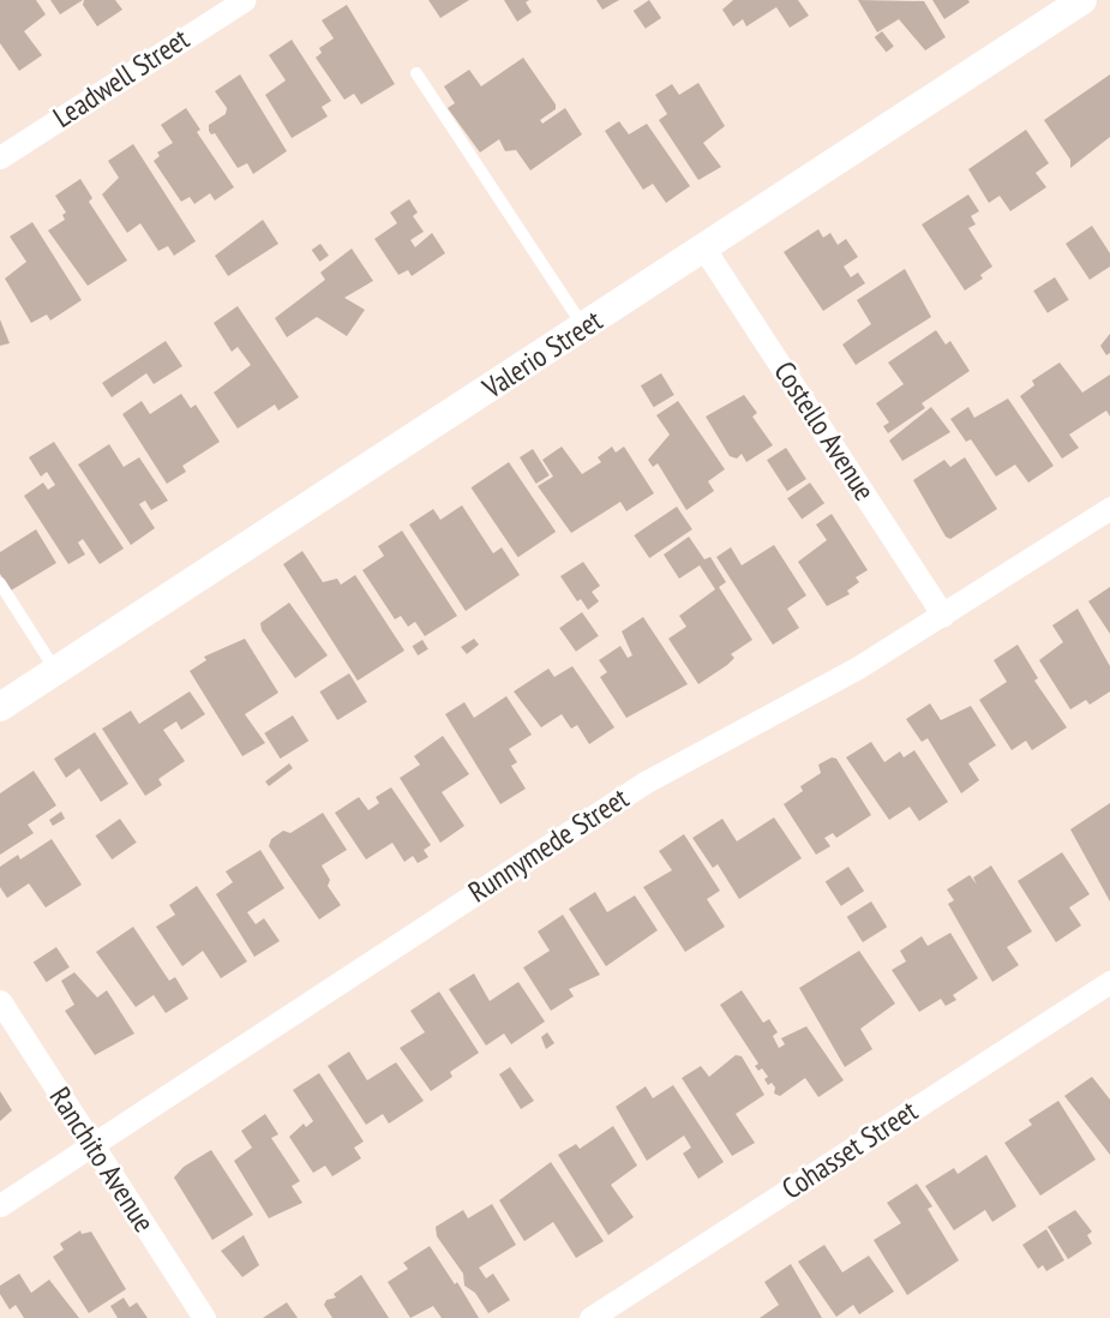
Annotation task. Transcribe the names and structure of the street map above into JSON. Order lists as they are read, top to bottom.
{
  "streets": {
    "street": [
      "Leadwell Street",
      "Valerio Street",
      "Costello Avenue",
      "Runnymede Street",
      "Cohasset Street",
      "Ranchito Avenue"
    ]
  },
  "crossings": [
    ["Valerio Street", "Costello Avenue"],
    ["Costello Avenue", "Runnymede Street"],
    ["Runnymede Street", "Ranchito Avenue"]
  ]
}
